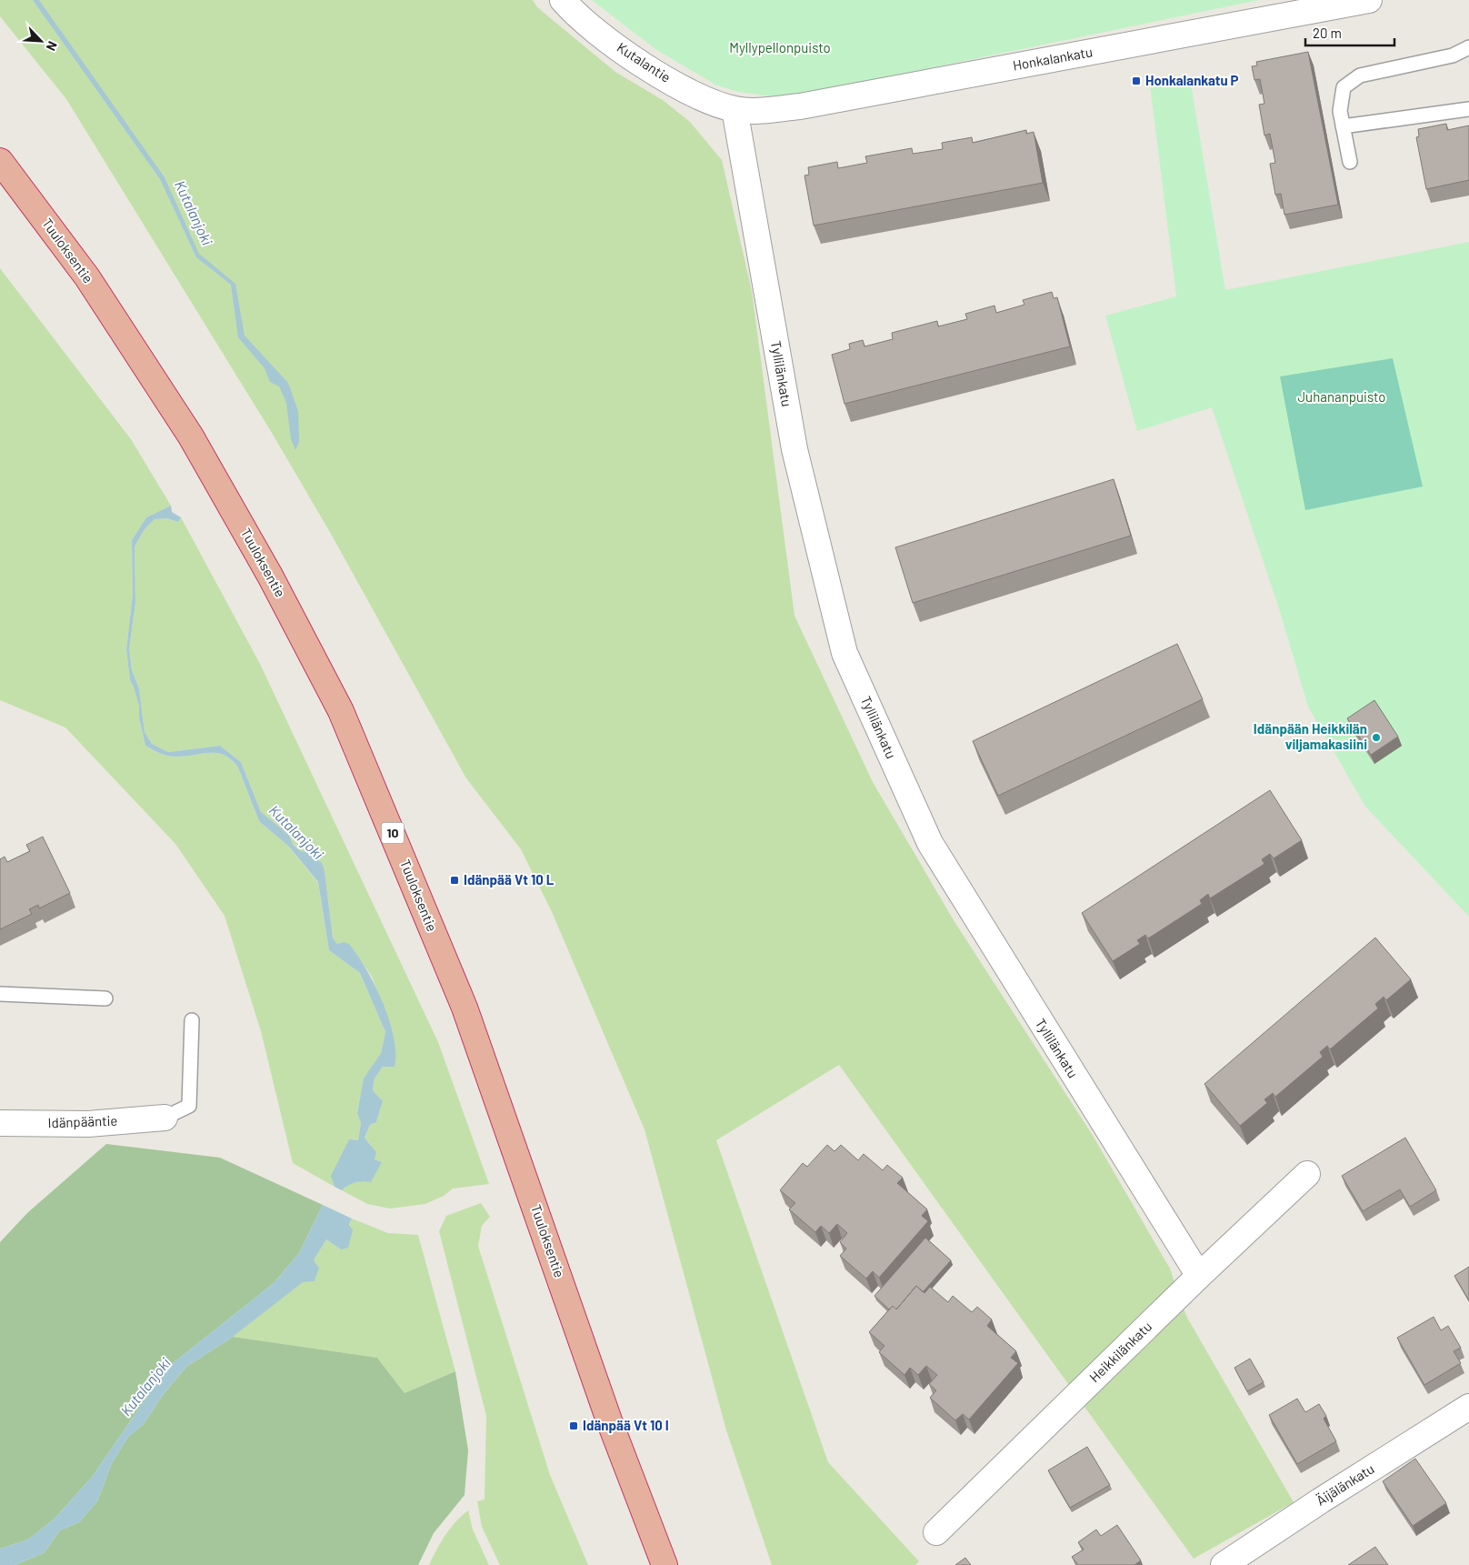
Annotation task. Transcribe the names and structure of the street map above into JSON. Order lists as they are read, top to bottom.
{
  "streets": {
    "highway": ["Tuuloksentie", "10"],
    "street": [
      "Honkalankatu",
      "Kutalantie",
      "Tyllilänkatu",
      "Idänpääntie",
      "Heikkilänkatu",
      "Äijälänkatu"
    ]
  },
  "crossings": [
    ["Honkalankatu", "Kutalantie"],
    ["Honkalankatu", "Tyllilänkatu"],
    ["Kutalantie", "Tyllilänkatu"],
    ["Tyllilänkatu", "Heikkilänkatu"]
  ],
  "water": ["Kutalanjoki"],
  "parks": ["Myllypellonpuisto", "Juhananpuisto"],
  "places": {
    "transit": ["Honkalankatu P", "Idänpää Vt 10 L", "Idänpää Vt 10 I"],
    "other": ["Idänpään Heikkilän viljamakasiini"]
  },
  "scale_bar": "20 m",
  "north": "bottom right"
}
